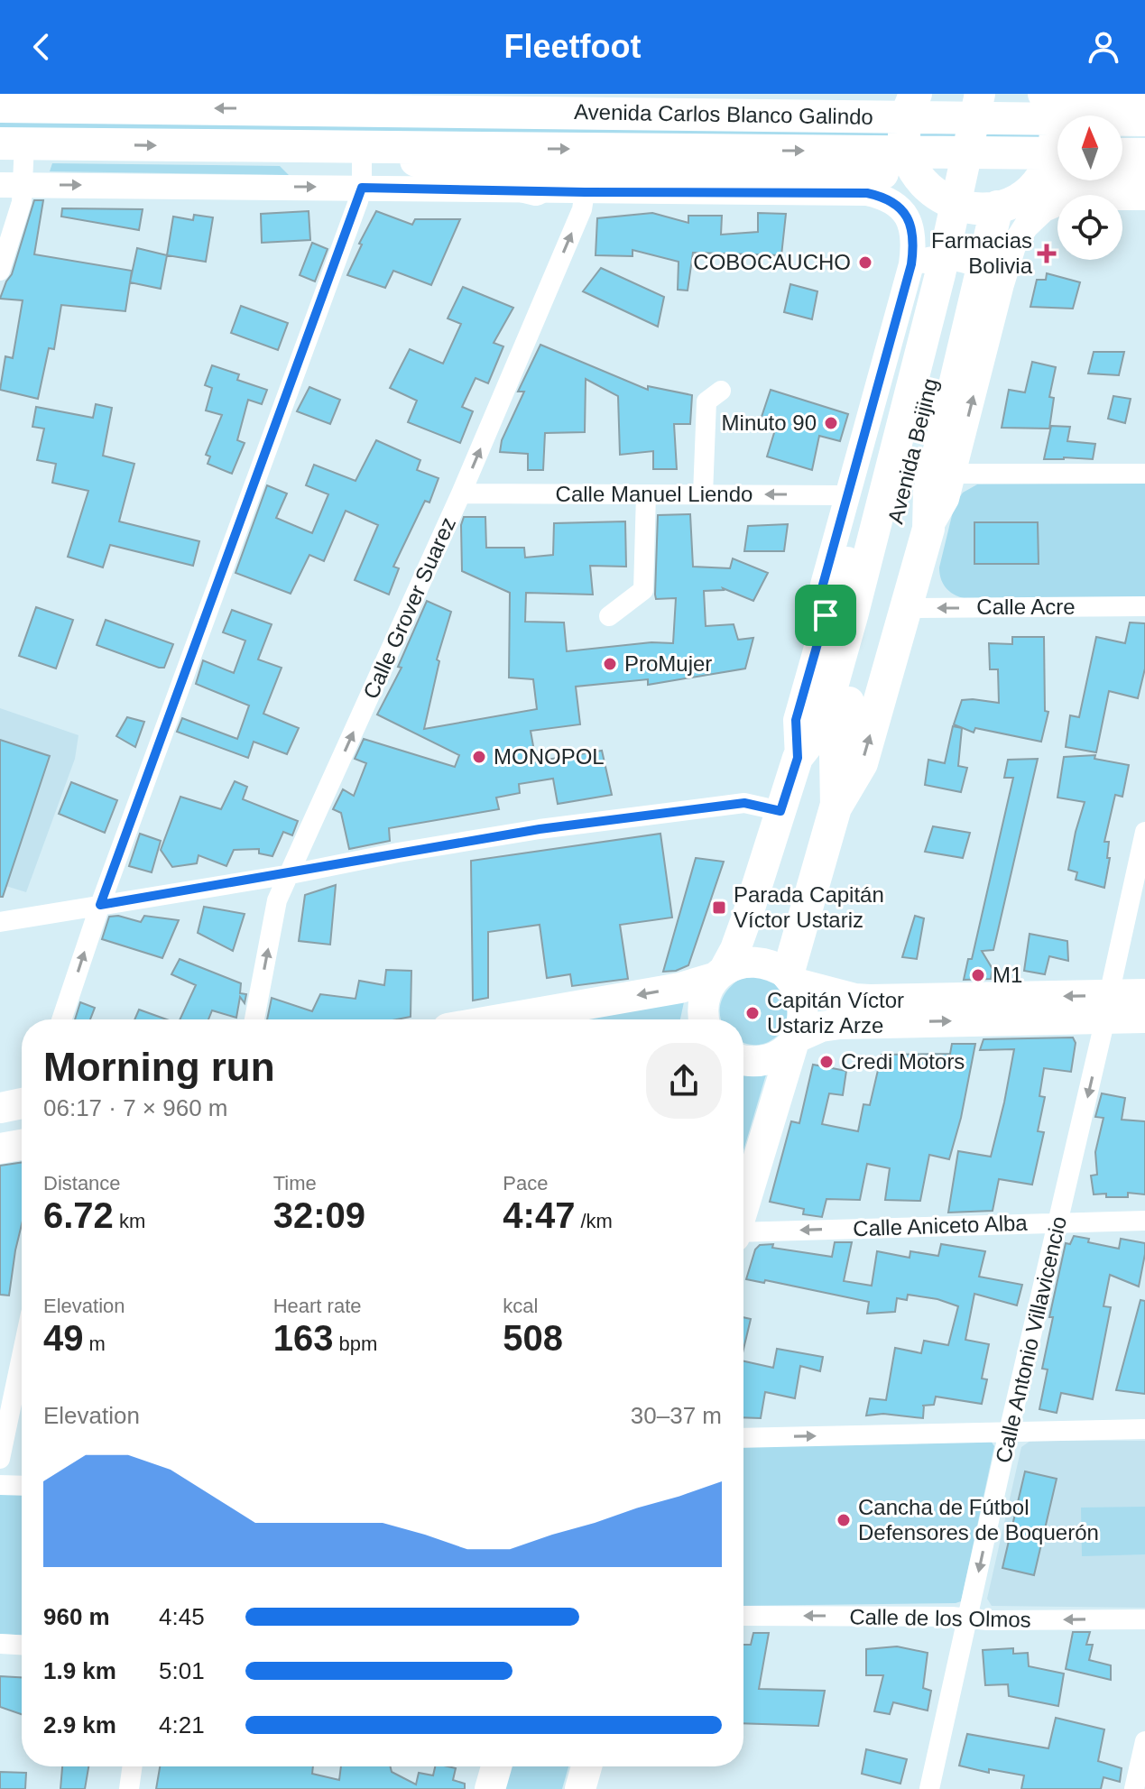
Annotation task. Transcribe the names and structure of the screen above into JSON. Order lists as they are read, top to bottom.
{
  "streets": {
    "highway": ["Avenida Carlos Blanco Galindo", "Avenida Beijing"],
    "street": [
      "Calle Manuel Liendo",
      "Calle Acre",
      "Calle Grover Suarez",
      "Calle Aniceto Alba",
      "Calle Antonio Villavicencio",
      "Calle de los Olmos"
    ]
  },
  "crossings": [
    ["Avenida Beijing", "Calle Manuel Liendo"],
    ["Avenida Beijing", "Calle Acre"],
    ["Avenida Beijing", "Calle Grover Suarez"],
    ["Calle Manuel Liendo", "Calle Grover Suarez"],
    ["Calle Aniceto Alba", "Calle Antonio Villavicencio"],
    ["Calle Antonio Villavicencio", "Calle de los Olmos"]
  ],
  "one_way": [
    "Calle Manuel Liendo",
    "Calle Aniceto Alba",
    "Calle Antonio Villavicencio",
    "Calle de los Olmos"
  ],
  "places": {
    "health": ["Farmacias Bolivia"],
    "other": [
      "COBOCAUCHO",
      "Minuto 90",
      "ProMujer",
      "MONOPOL",
      "M1",
      "Capitán Víctor Ustariz Arze",
      "Credi Motors",
      "Cancha de Fútbol Defensores de Boquerón"
    ],
    "transit": ["Parada Capitán Víctor Ustariz"]
  },
  "north": "top",
  "page": {
    "header": "Fleetfoot",
    "heading": ["Morning run", "06:17 · 7 × 960 m"],
    "stats": [
      ["Distance", "6.72 km"],
      ["Time", "32:09"],
      ["Pace", "4:47 /km"],
      ["Elevation", "49 m"],
      ["Heart rate", "163 bpm"],
      ["kcal", "508"]
    ],
    "chart": ["Elevation", "30–37 m"],
    "list": [
      {
        "name": "960 m",
        "note": "4:45"
      },
      {
        "name": "1.9 km",
        "note": "5:01"
      },
      {
        "name": "2.9 km",
        "note": "4:21"
      }
    ]
  }
}
